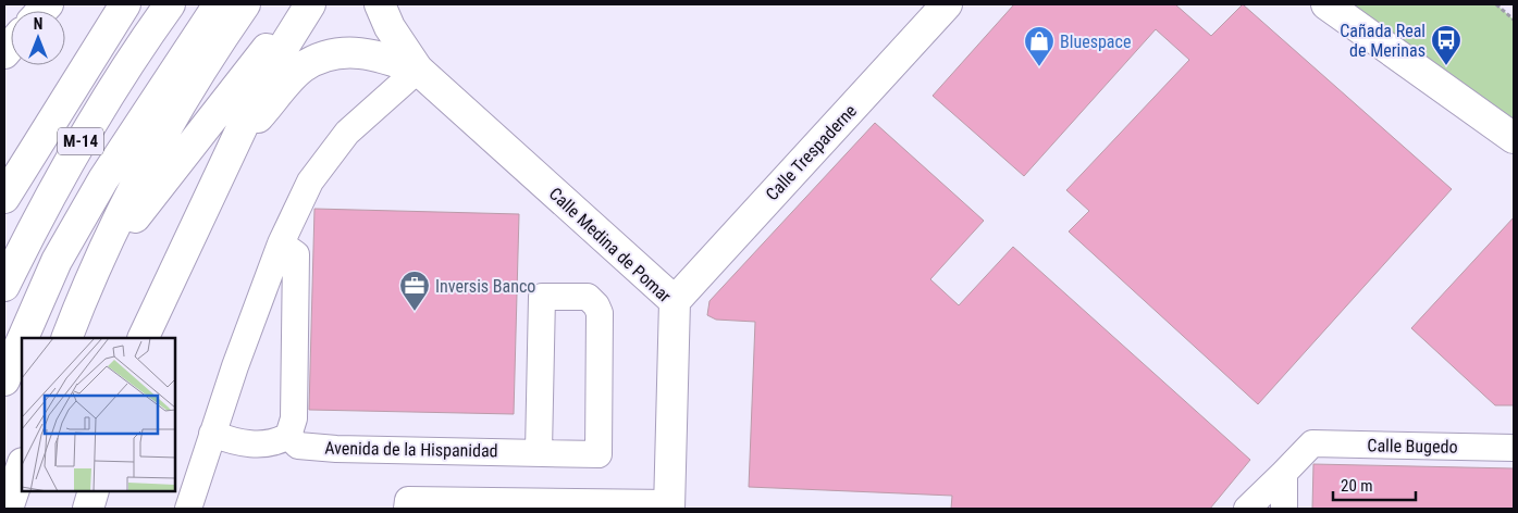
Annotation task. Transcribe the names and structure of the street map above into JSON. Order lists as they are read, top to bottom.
{
  "streets": {
    "main road": ["M-14", "Calle Trespaderne", "Calle Medina de Pomar"],
    "street": ["Calle Bugedo", "Avenida de la Hispanidad"]
  },
  "crossings": [
    ["Calle Trespaderne", "Calle Medina de Pomar"]
  ],
  "places": {
    "bus stop": ["Cañada Real de Merinas"],
    "shop": ["Bluespace"],
    "office": ["Inversis Banco"]
  },
  "scale_bar": "20 m",
  "north": "top"
}
